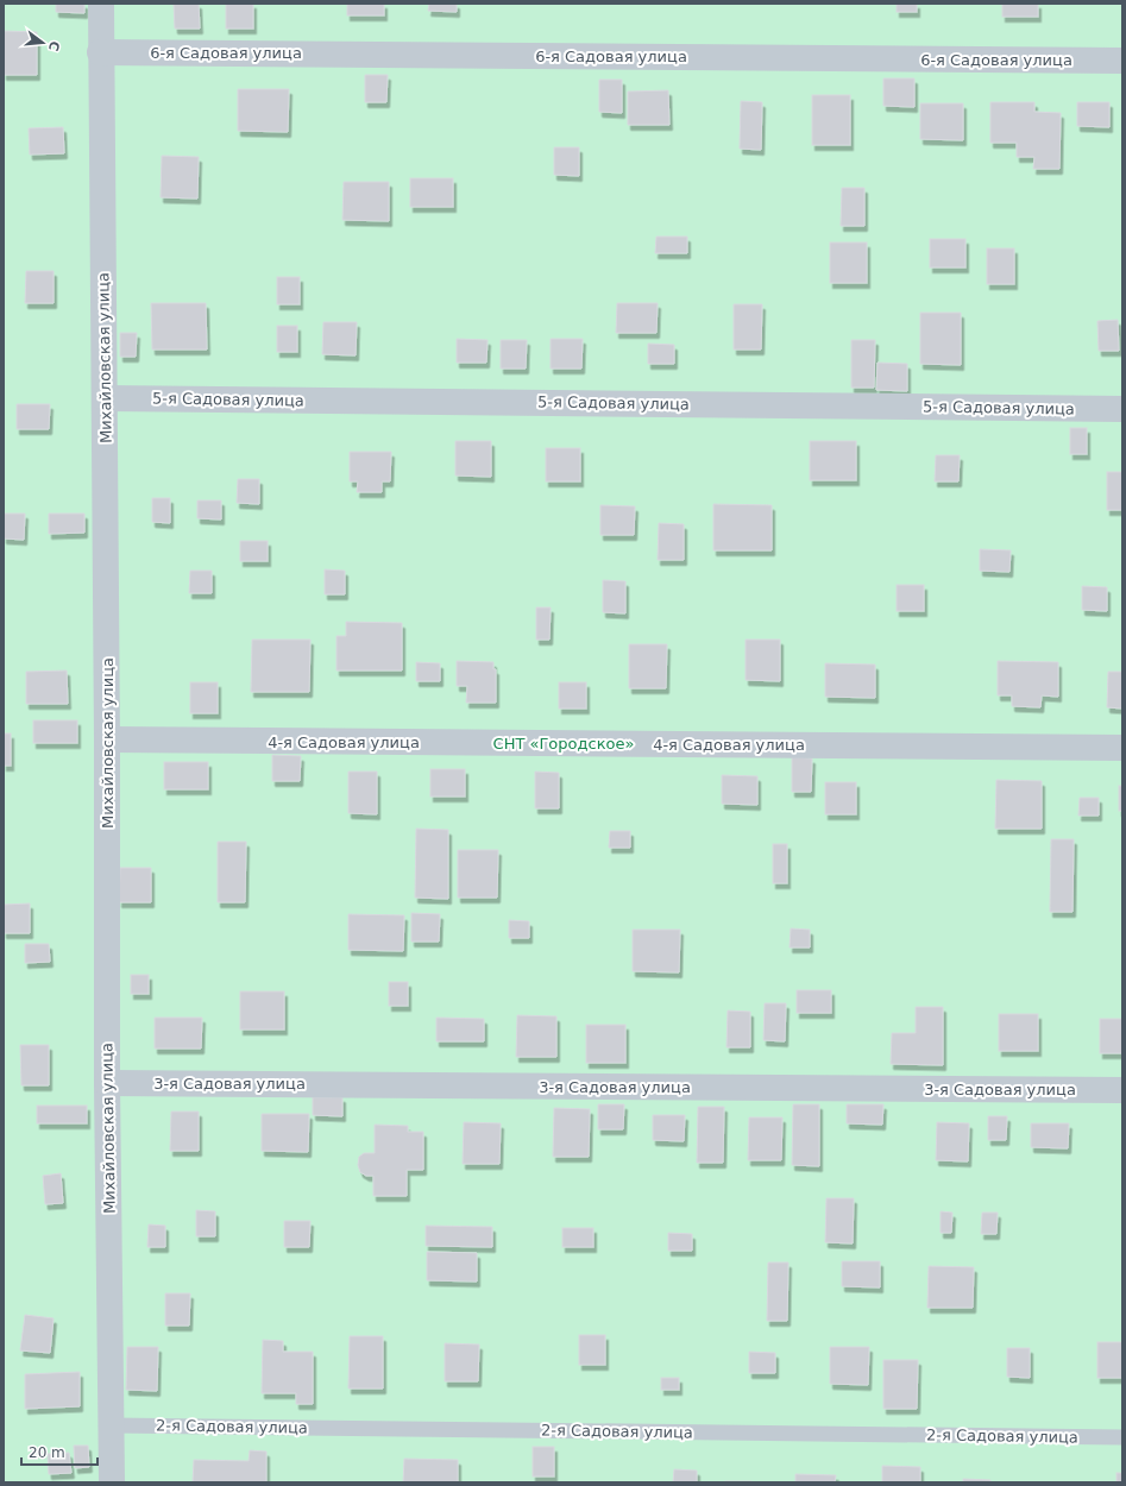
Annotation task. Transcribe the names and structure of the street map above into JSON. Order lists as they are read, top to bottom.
{
  "streets": {
    "street": [
      "6-я Садовая улица",
      "Михайловская улица",
      "5-я Садовая улица",
      "4-я Садовая улица",
      "3-я Садовая улица"
    ],
    "lane": ["2-я Садовая улица"]
  },
  "crossings": [
    ["6-я Садовая улица", "Михайловская улица"],
    ["Михайловская улица", "5-я Садовая улица"],
    ["Михайловская улица", "4-я Садовая улица"],
    ["Михайловская улица", "3-я Садовая улица"],
    ["Михайловская улица", "2-я Садовая улица"]
  ],
  "parks": ["СНТ «Городское»"],
  "scale_bar": "20 m",
  "north": "right"
}
